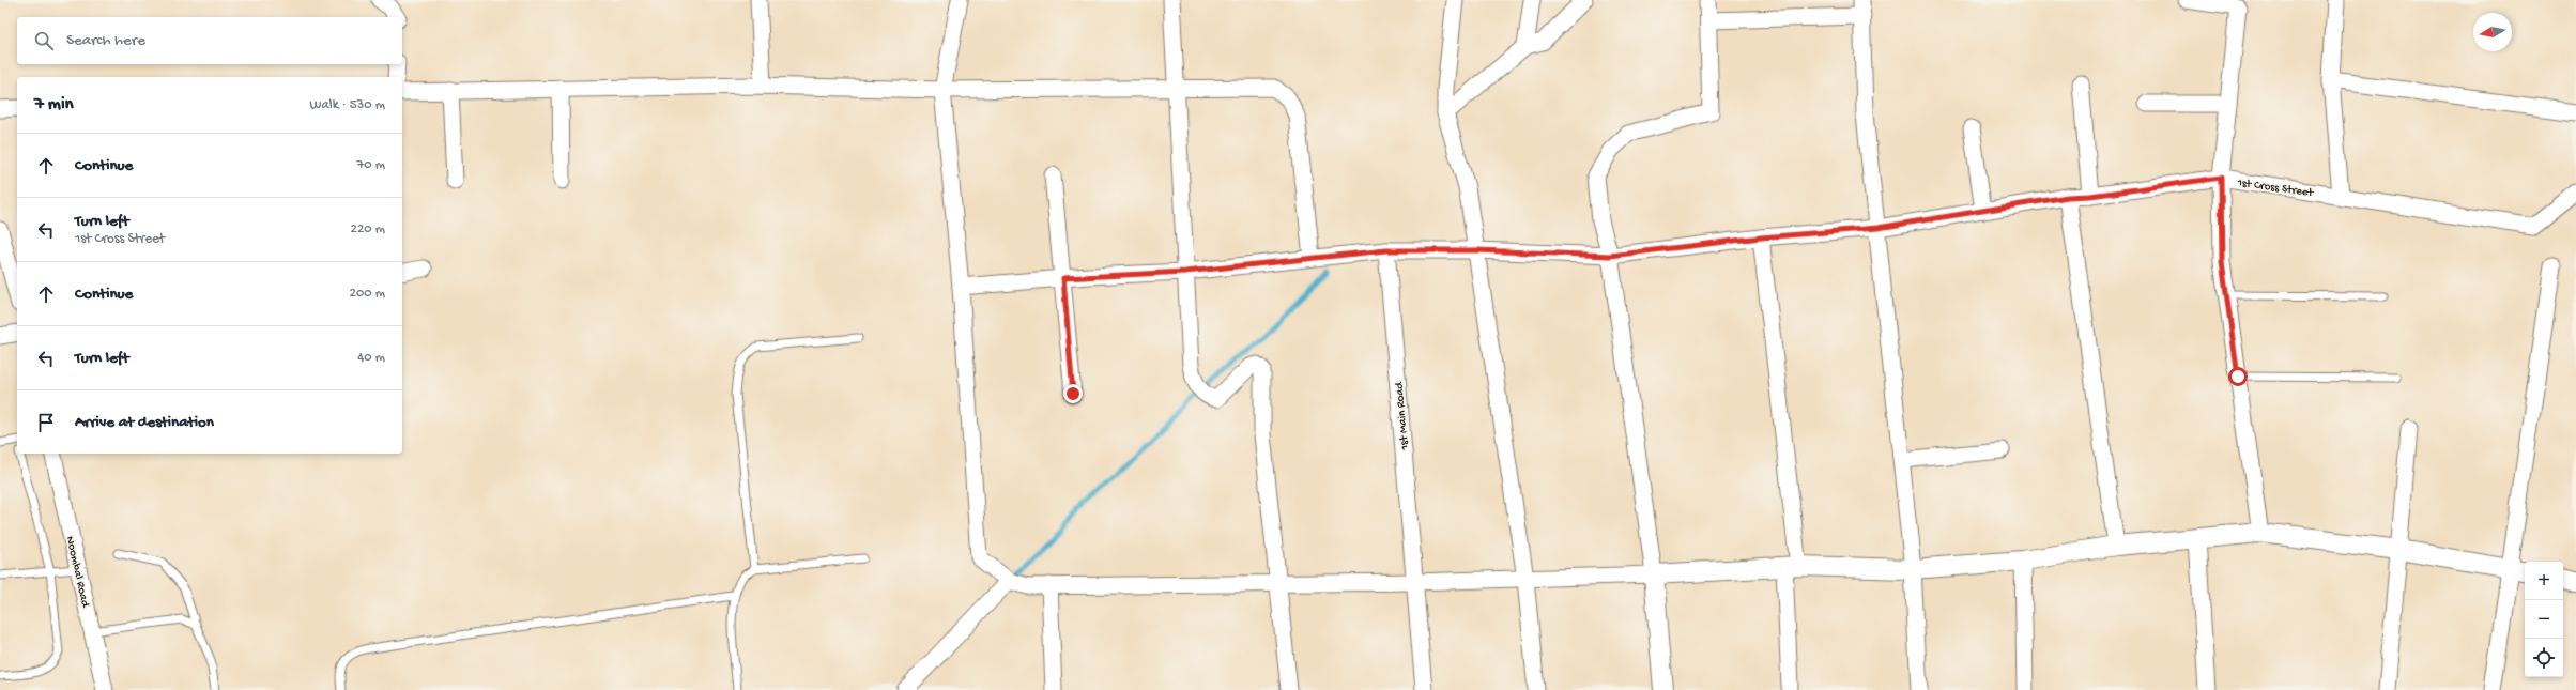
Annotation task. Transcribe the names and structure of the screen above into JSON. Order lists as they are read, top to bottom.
{
  "streets": {
    "street": ["1st Cross Street", "1st Main Road", "Noombal Road"]
  },
  "crossings": [
    ["1st Cross Street", "1st Main Road"]
  ],
  "north": "left",
  "page": {
    "search": "Search here",
    "heading": ["7 min", "Walk · 530 m"],
    "list": [
      ["Continue", "70 m"],
      ["Turn left", "1st Cross Street", "220 m"],
      ["Continue", "200 m"],
      ["Turn left", "40 m"],
      "Arrive at destination"
    ],
    "map_buttons": ["+", "−"]
  }
}
